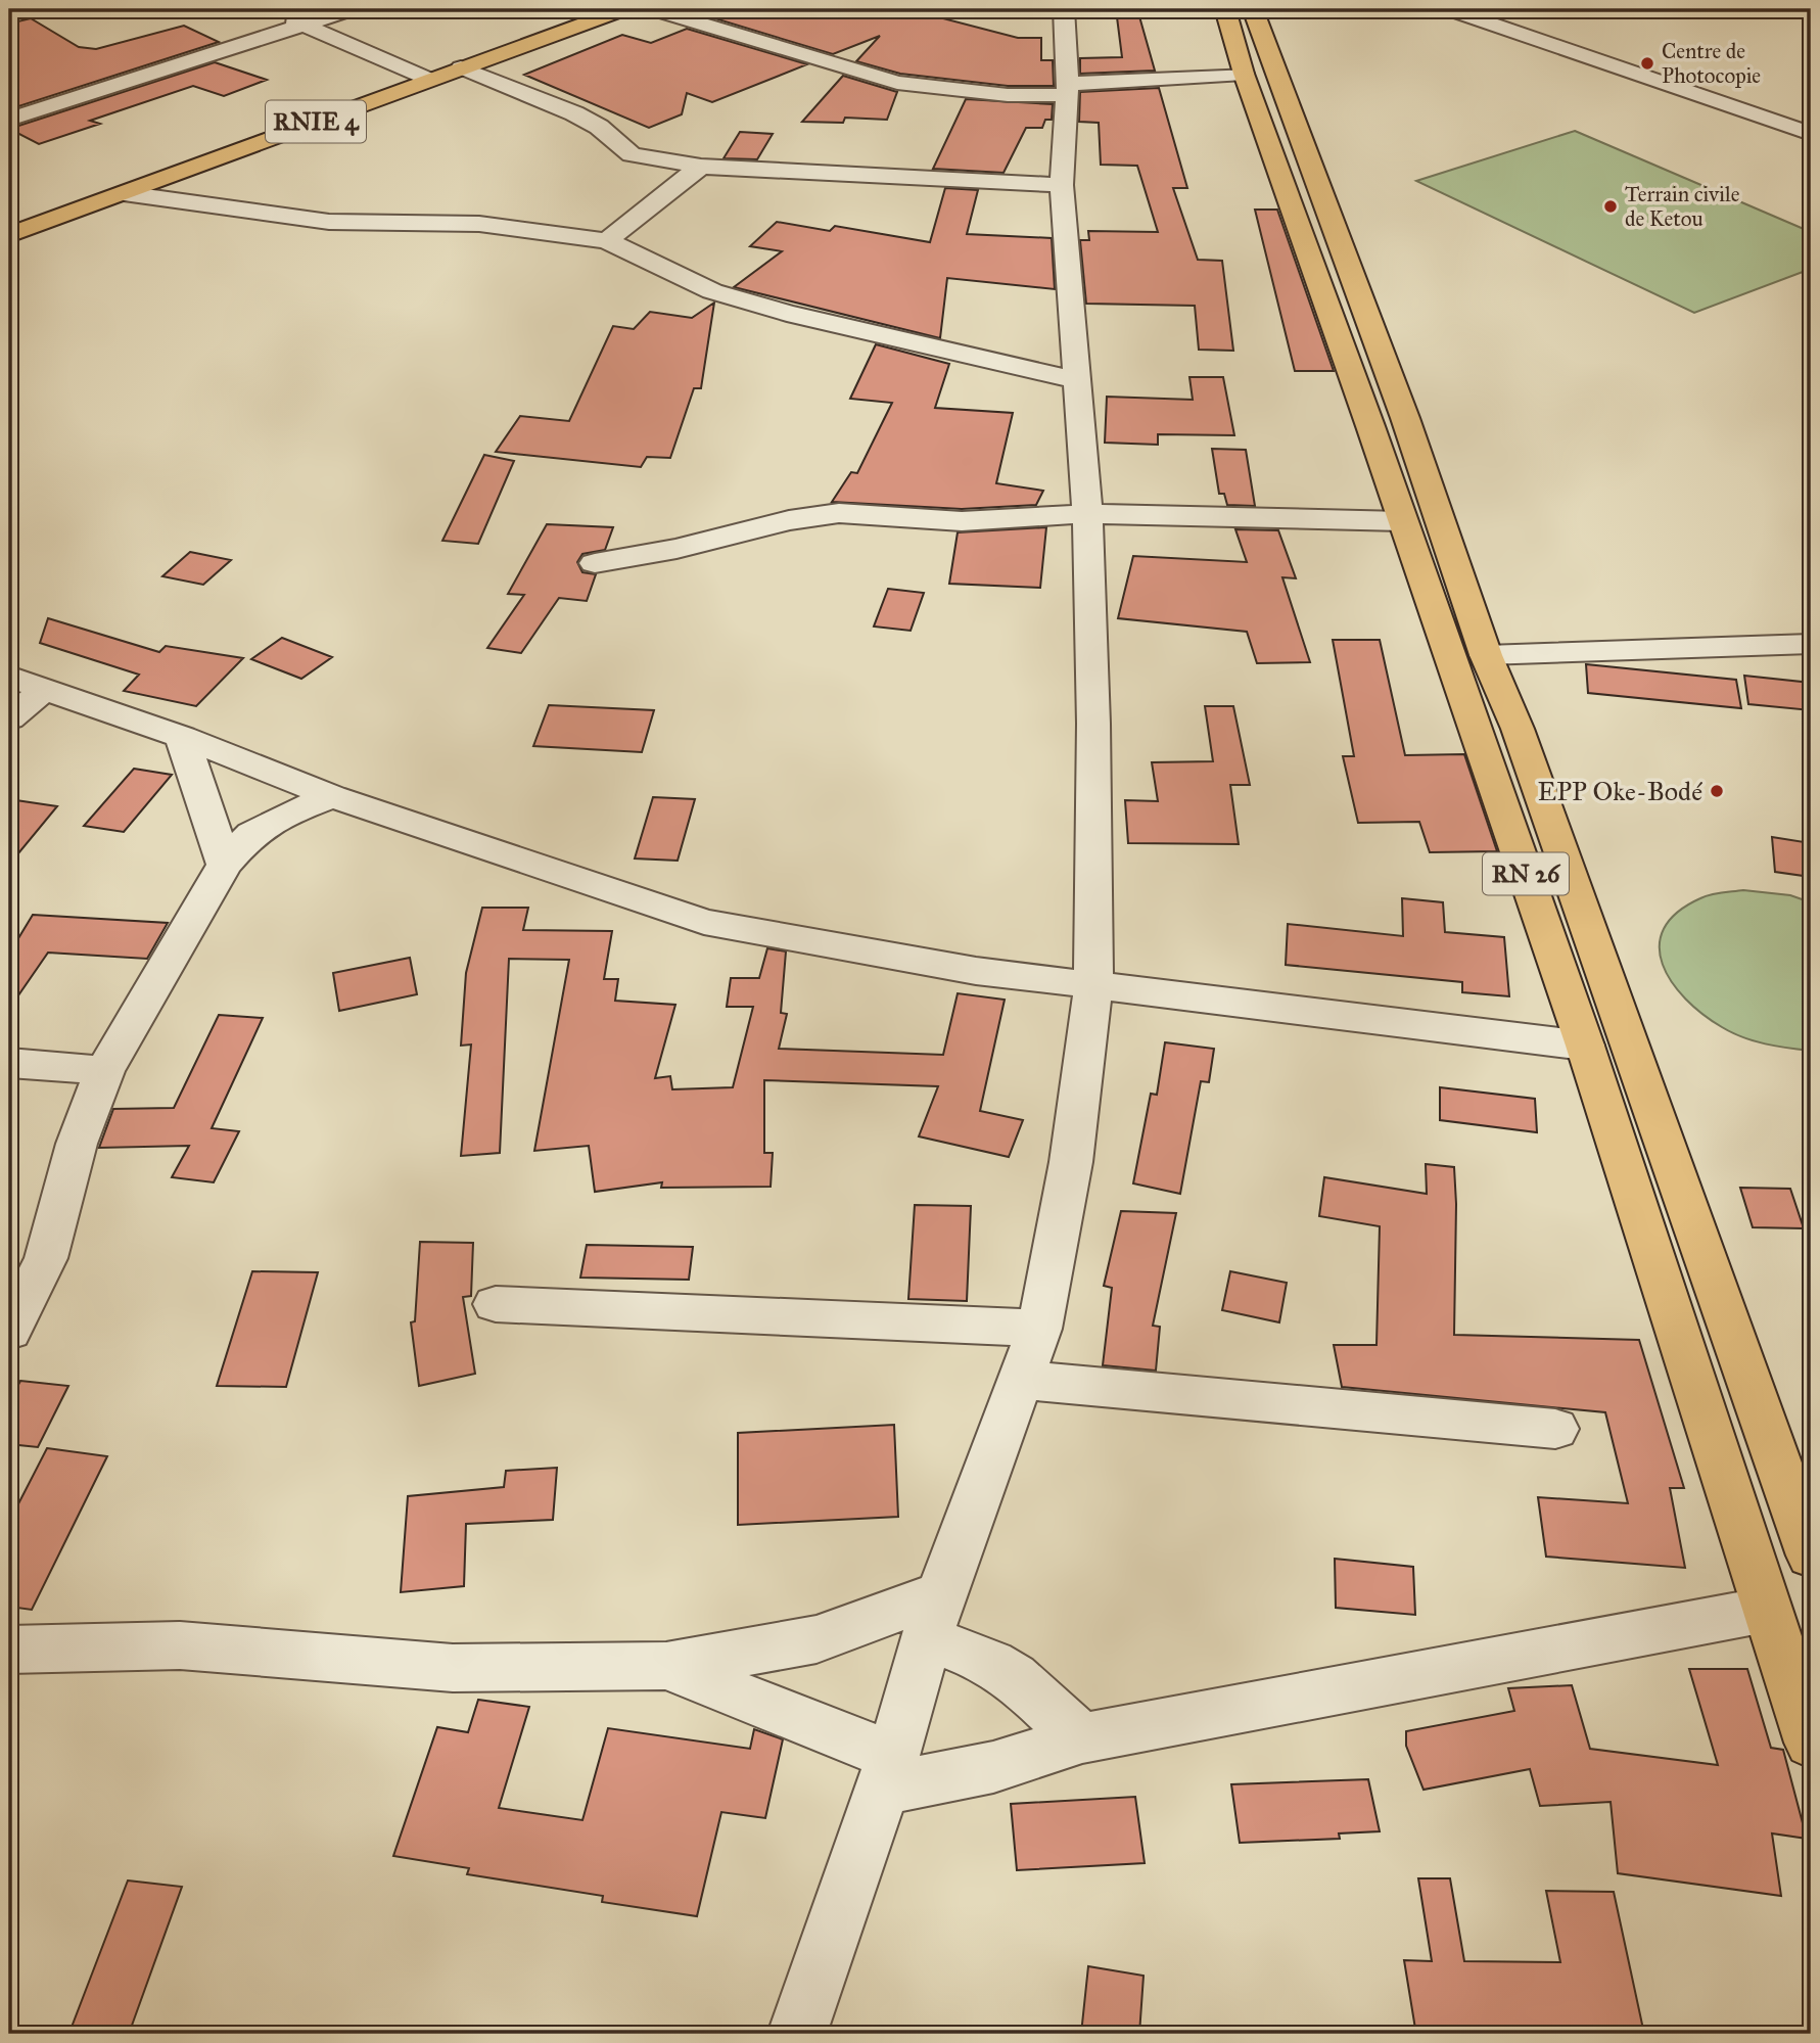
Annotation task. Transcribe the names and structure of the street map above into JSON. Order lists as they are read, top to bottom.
{
  "streets": {
    "main road": ["RNIE 4", "RN 26"]
  },
  "places": ["Centre de Photocopie", "Terrain civile de Ketou", "EPP Oke-Bodé"]
}
